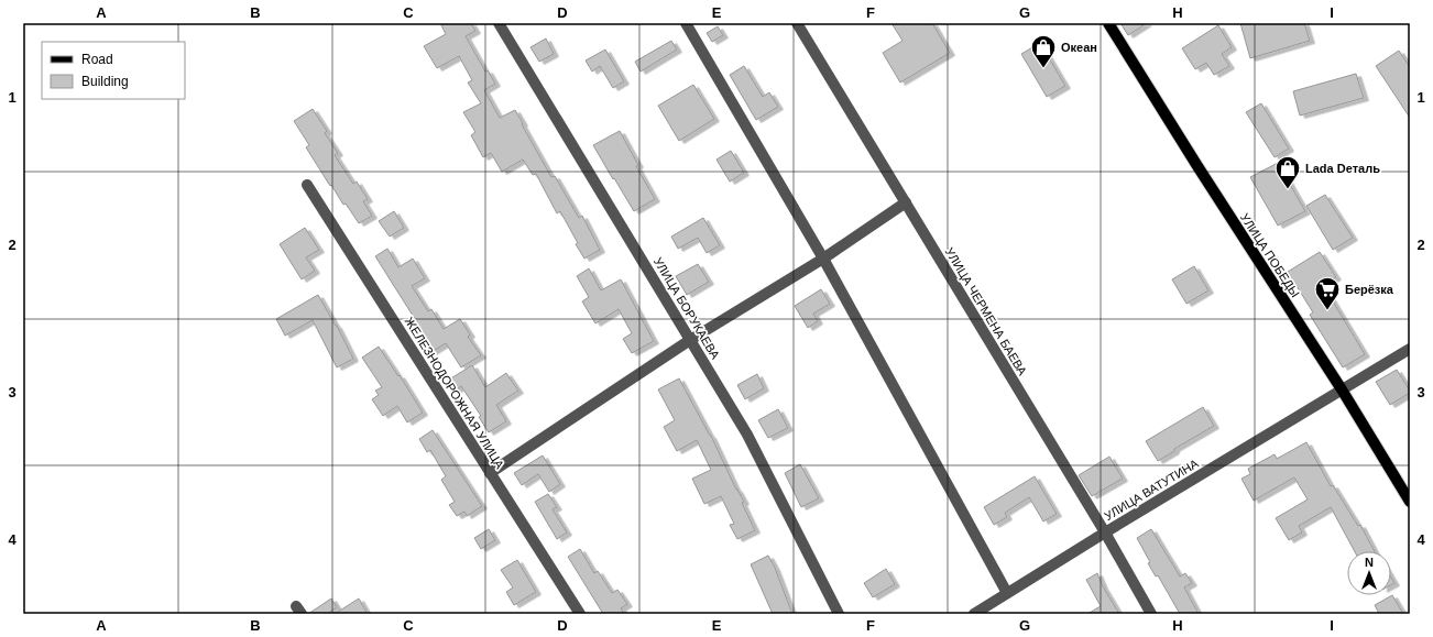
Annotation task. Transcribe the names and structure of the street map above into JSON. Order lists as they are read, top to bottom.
{
  "streets": {
    "main road": ["УЛИЦА ПОБЕДЫ"],
    "street": [
      "УЛИЦА БОРУКАЕВА",
      "УЛИЦА ЧЕРМЕНА БАЕВА",
      "ЖЕЛЕЗНОДОРОЖНАЯ УЛИЦА",
      "УЛИЦА ВАТУТИНА"
    ]
  },
  "crossings": [
    ["УЛИЦА ПОБЕДЫ", "УЛИЦА ВАТУТИНА"],
    ["УЛИЦА ЧЕРМЕНА БАЕВА", "УЛИЦА ВАТУТИНА"]
  ],
  "places": {
    "shop": ["Океан", "Lada Dеталь"],
    "supermarket": ["Берёзка"]
  },
  "legend": ["Road", "Building"],
  "north": "top",
  "grid": {
    "columns": [
      "A",
      "B",
      "C",
      "D",
      "E",
      "F",
      "G",
      "H",
      "I"
    ],
    "rows": [
      "1",
      "2",
      "3",
      "4"
    ]
  }
}
